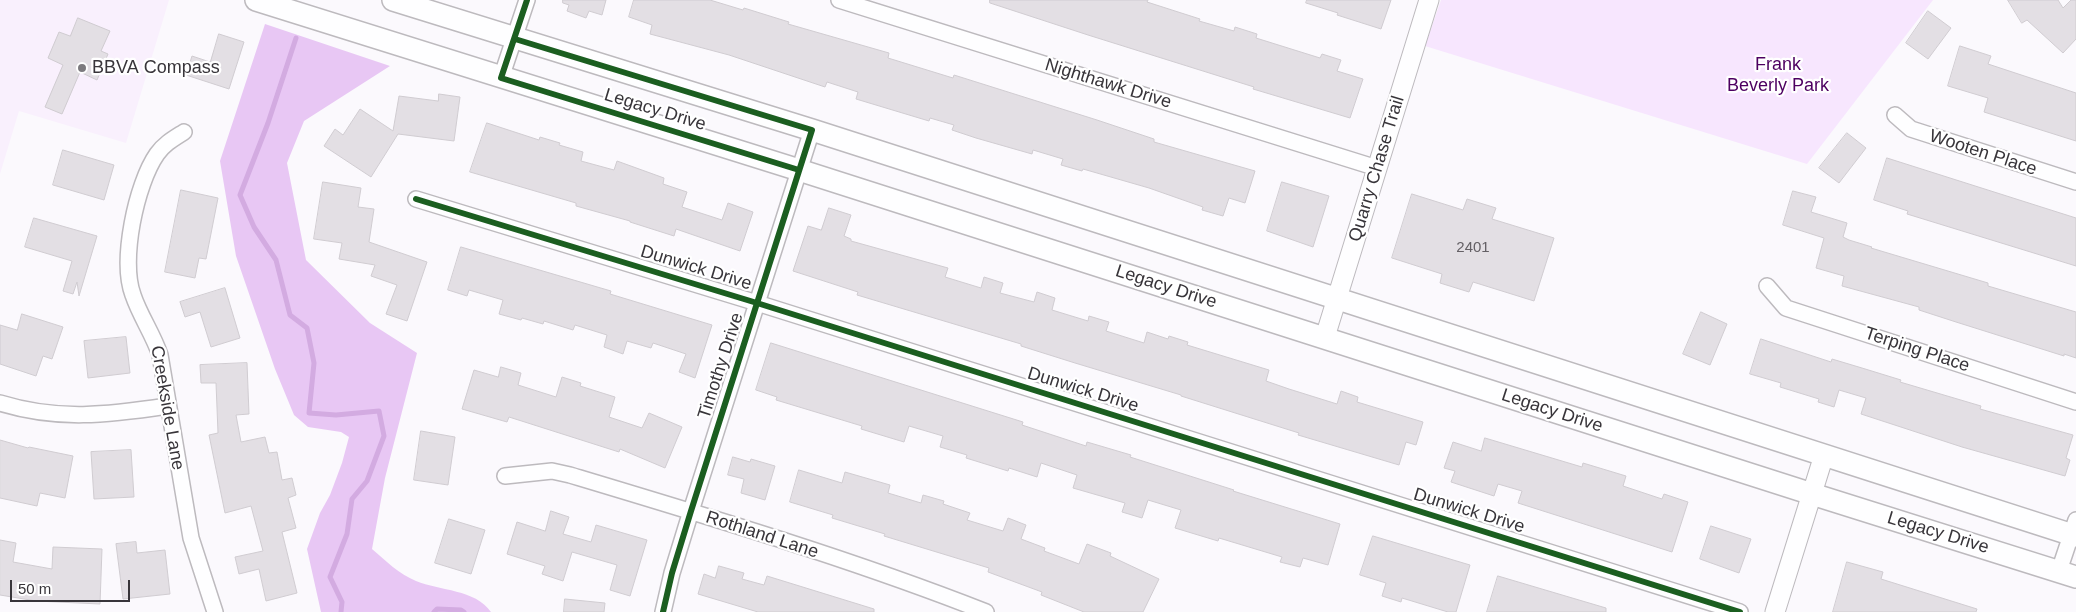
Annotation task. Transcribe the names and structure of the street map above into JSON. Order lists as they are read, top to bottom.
{
  "streets": {
    "main road": ["Legacy Drive"],
    "street": [
      "Nighthawk Drive",
      "Wooten Place",
      "Quarry Chase Trail",
      "Dunwick Drive",
      "Terping Place",
      "Timothy Drive",
      "Creekside Lane",
      "Rothland Lane"
    ]
  },
  "crossings": [
    ["Nighthawk Drive", "Quarry Chase Trail"],
    ["Legacy Drive", "Quarry Chase Trail"],
    ["Legacy Drive", "Timothy Drive"],
    ["Dunwick Drive", "Timothy Drive"],
    ["Timothy Drive", "Rothland Lane"]
  ],
  "parks": ["Frank Beverly Park"],
  "places": ["BBVA Compass"],
  "house_numbers": ["2401"],
  "scale_bar": "50 m"
}
